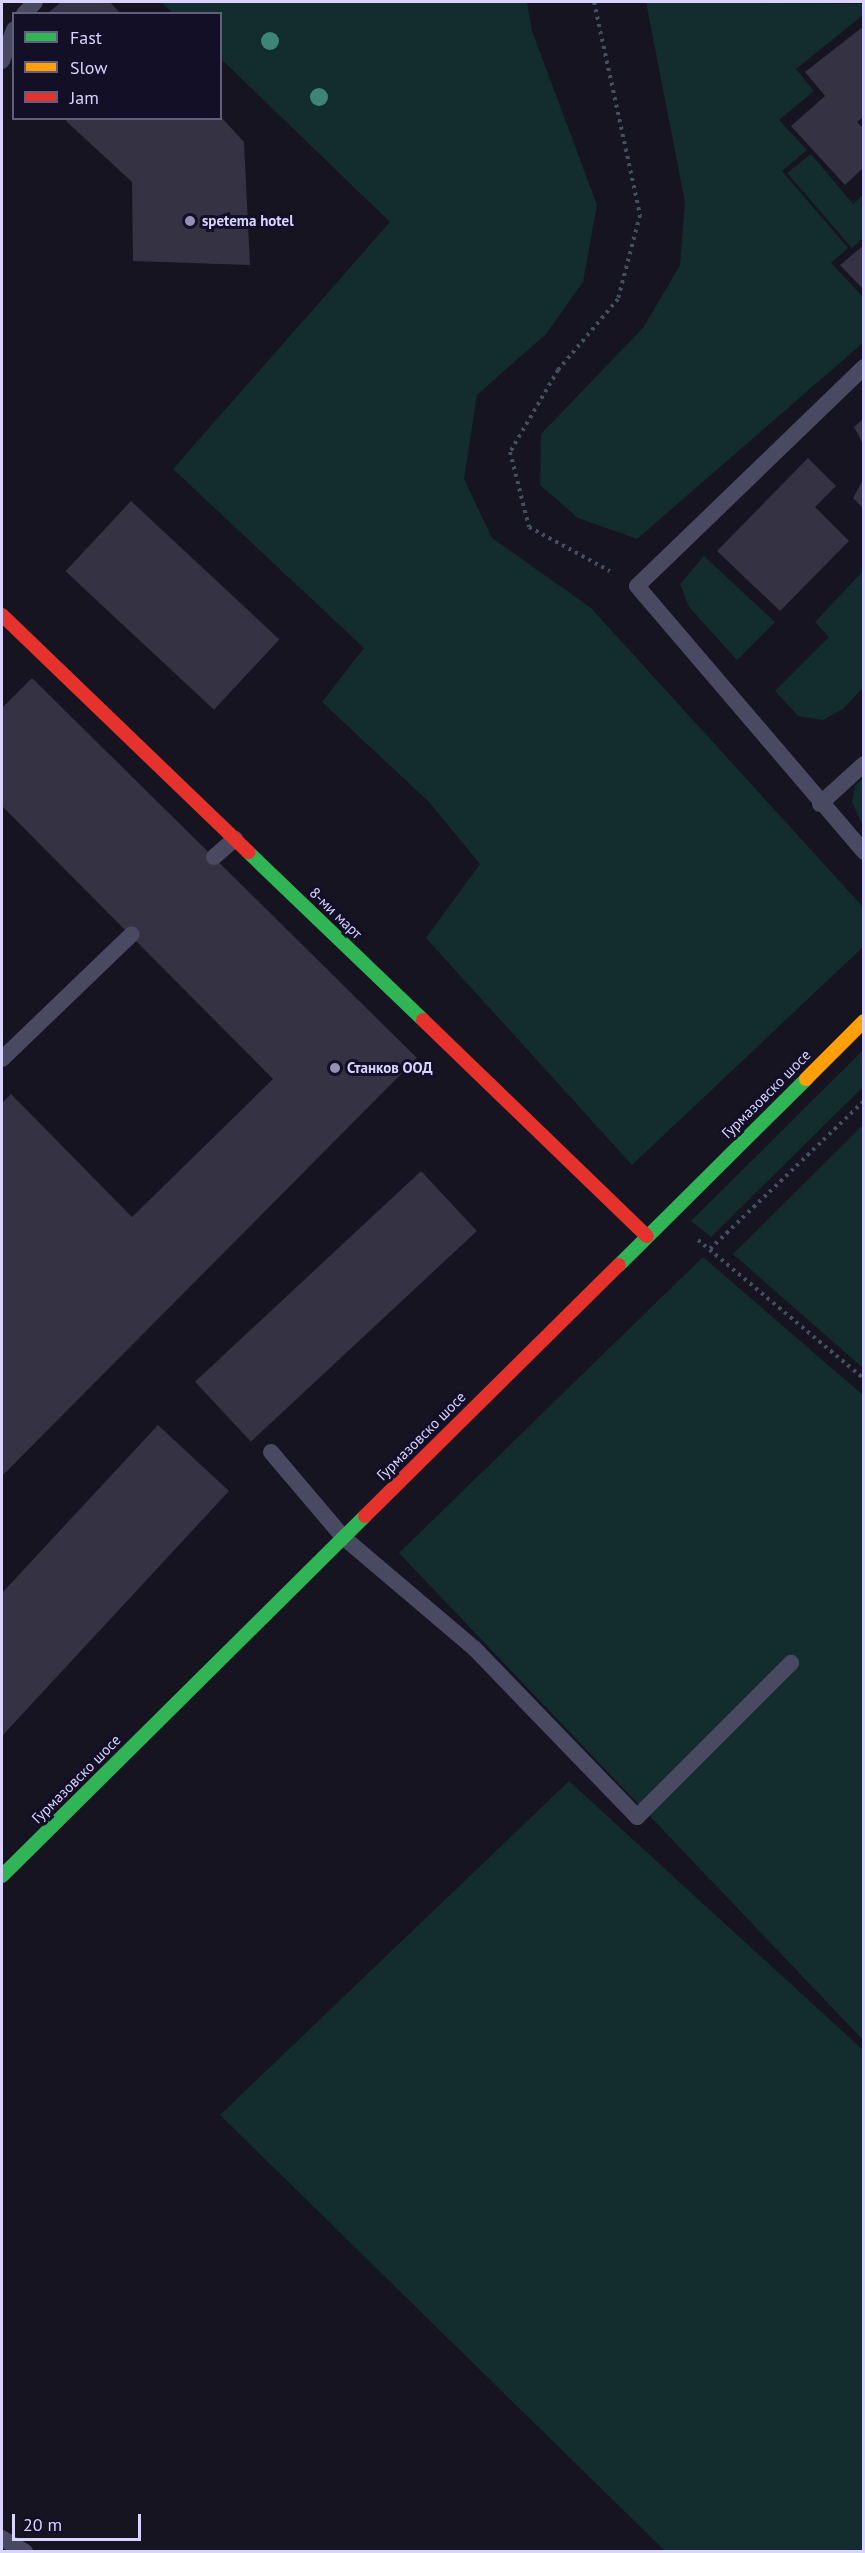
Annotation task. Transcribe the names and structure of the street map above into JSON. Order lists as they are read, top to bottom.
{
  "streets": {
    "street": ["8-ми март", "Гурмазовско шосе"]
  },
  "crossings": [
    ["8-ми март", "Гурмазовско шосе"]
  ],
  "places": ["spetema hotel", "Станков ООД"],
  "legend": ["Fast", "Slow", "Jam"],
  "scale_bar": "20 m"
}
